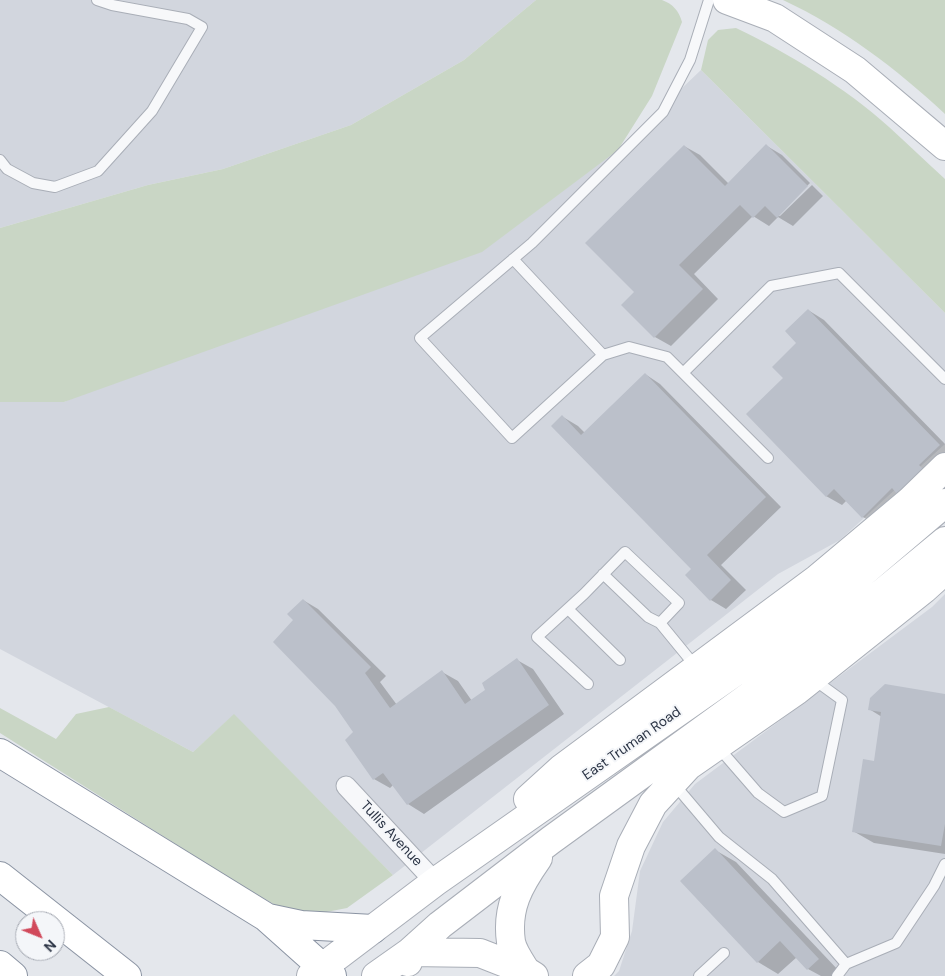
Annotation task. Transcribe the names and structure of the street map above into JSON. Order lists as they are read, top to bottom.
{
  "streets": {
    "main road": ["East Truman Road"],
    "street": ["Tullis Avenue"]
  },
  "crossings": [
    ["East Truman Road", "Tullis Avenue"]
  ],
  "north": "bottom right"
}
